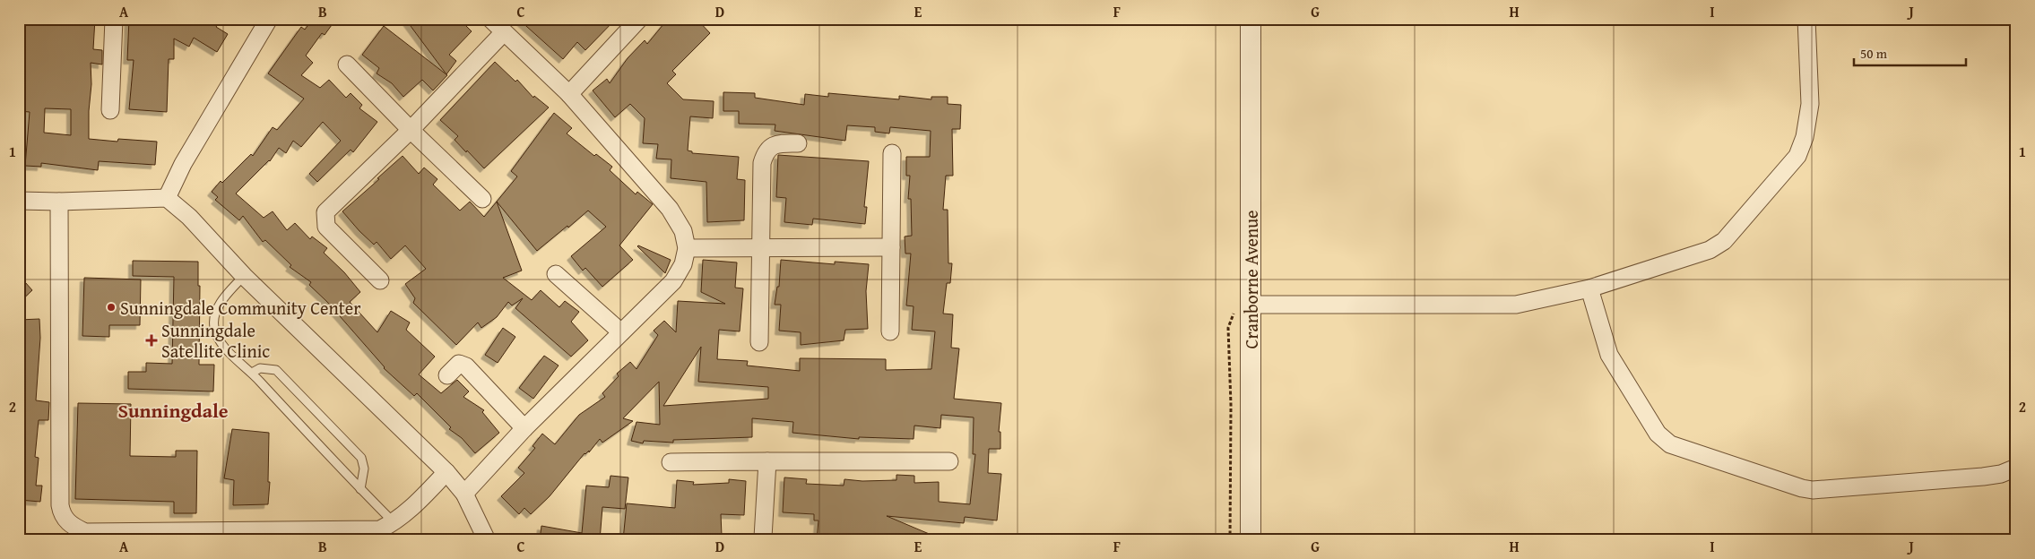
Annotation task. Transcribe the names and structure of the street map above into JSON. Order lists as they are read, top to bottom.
{
  "streets": {
    "street": ["Cranborne Avenue"]
  },
  "districts": ["Sunningdale"],
  "places": {
    "other": ["Sunningdale Community Center"],
    "health": ["Sunningdale Satellite Clinic"]
  },
  "scale_bar": "50 m",
  "grid": {
    "columns": [
      "A",
      "B",
      "C",
      "D",
      "E",
      "F",
      "G",
      "H",
      "I",
      "J"
    ],
    "rows": ["1", "2"]
  }
}
